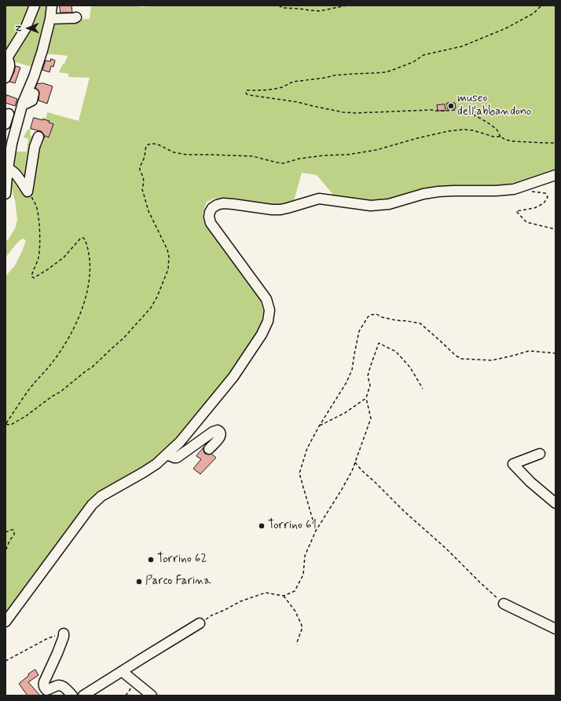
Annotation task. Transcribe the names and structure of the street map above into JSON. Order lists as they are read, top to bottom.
{
  "places": [
    "museo dell'abbandono",
    "Torrino 61",
    "Torrino 62",
    "Parco Farina"
  ],
  "north": "left"
}
